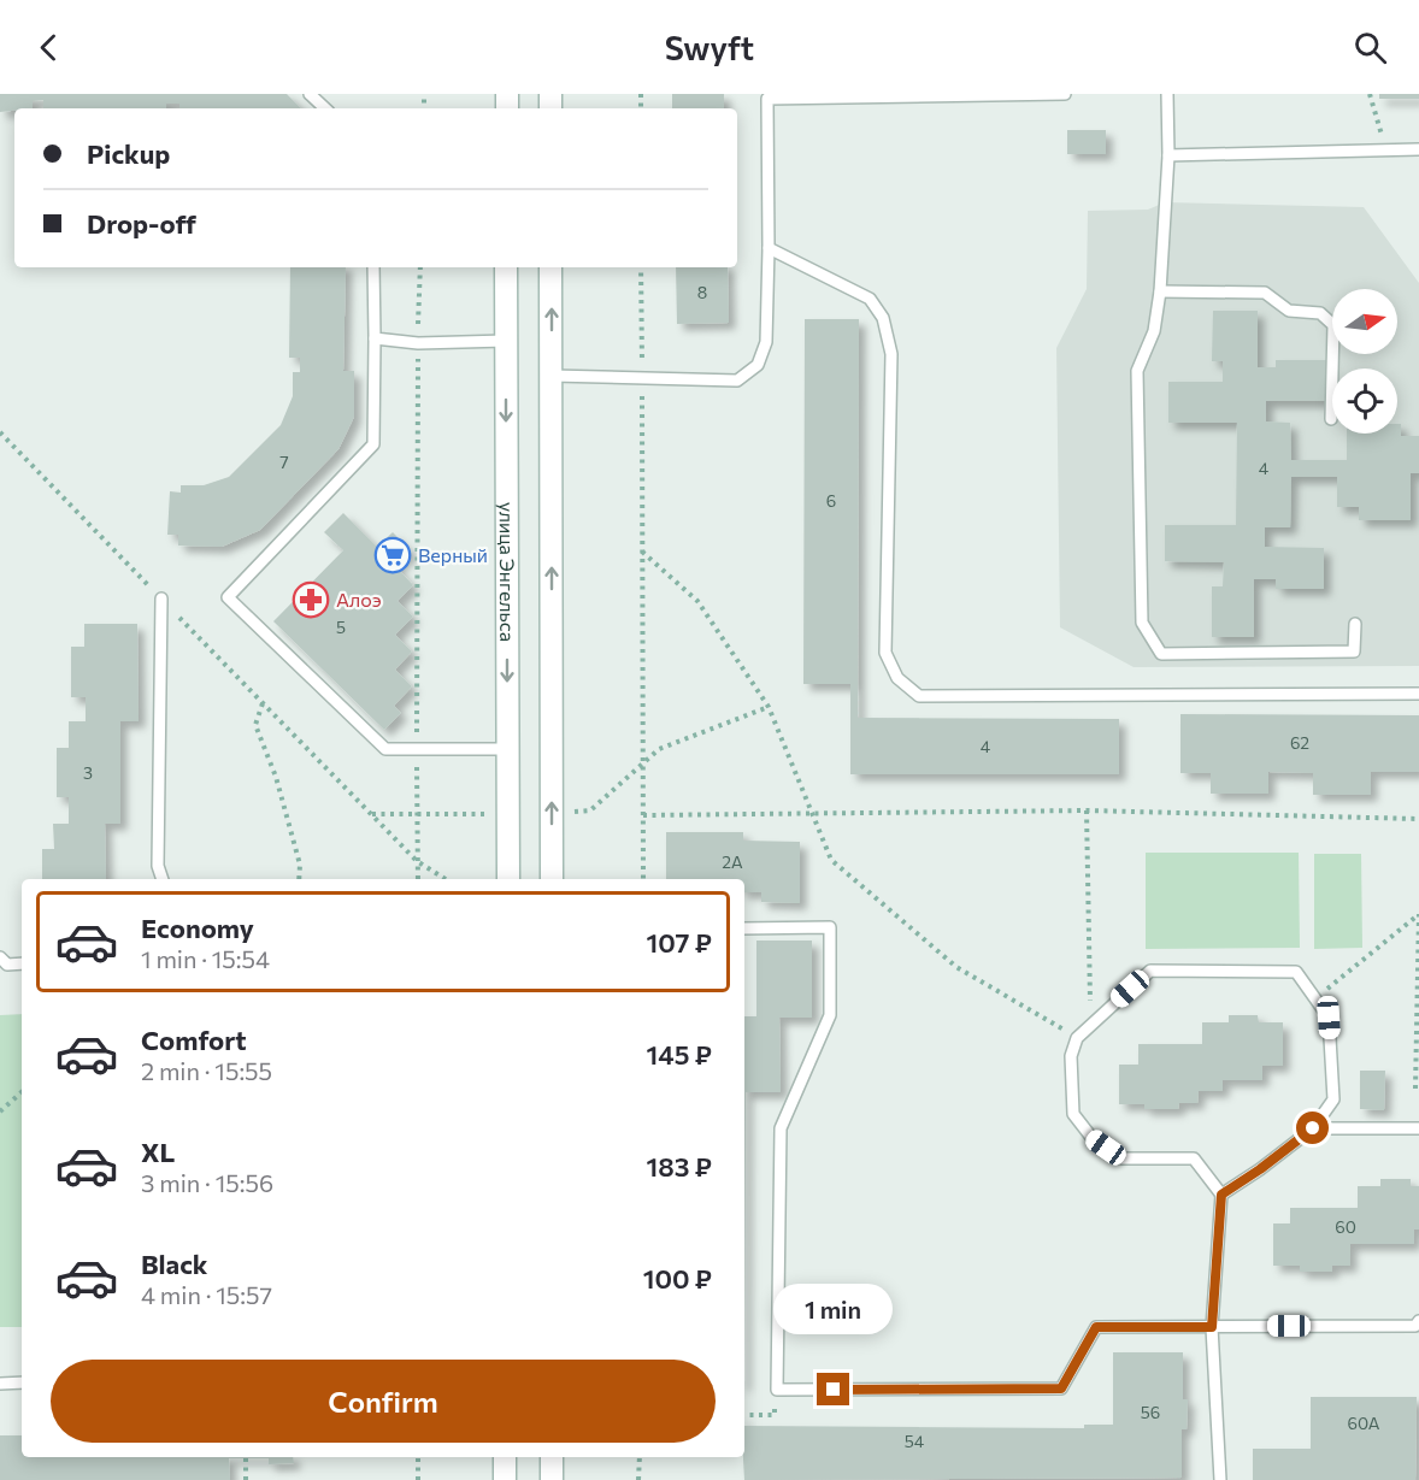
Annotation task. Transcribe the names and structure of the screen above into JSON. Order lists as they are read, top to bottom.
{
  "streets": {
    "main road": ["улица Энгельса"]
  },
  "places": {
    "supermarket": ["Верный"],
    "pharmacy": ["Алоэ"]
  },
  "house_numbers": [
    "8",
    "7",
    "4",
    "6",
    "5",
    "62",
    "4",
    "3",
    "2А",
    "60",
    "56",
    "60А",
    "54"
  ],
  "north": "right",
  "page": {
    "header": "Swyft",
    "banner": ["Pickup", "Drop-off"],
    "list": [
      {
        "name": "Economy",
        "note": "1 min · 15:54",
        "value": "107 ₽"
      },
      {
        "name": "Comfort",
        "note": "2 min · 15:55",
        "value": "145 ₽"
      },
      {
        "name": "XL",
        "note": "3 min · 15:56",
        "value": "183 ₽"
      },
      {
        "name": "Black",
        "note": "4 min · 15:57",
        "value": "100 ₽"
      }
    ],
    "bubble": "1 min",
    "buttons": "Confirm"
  }
}
